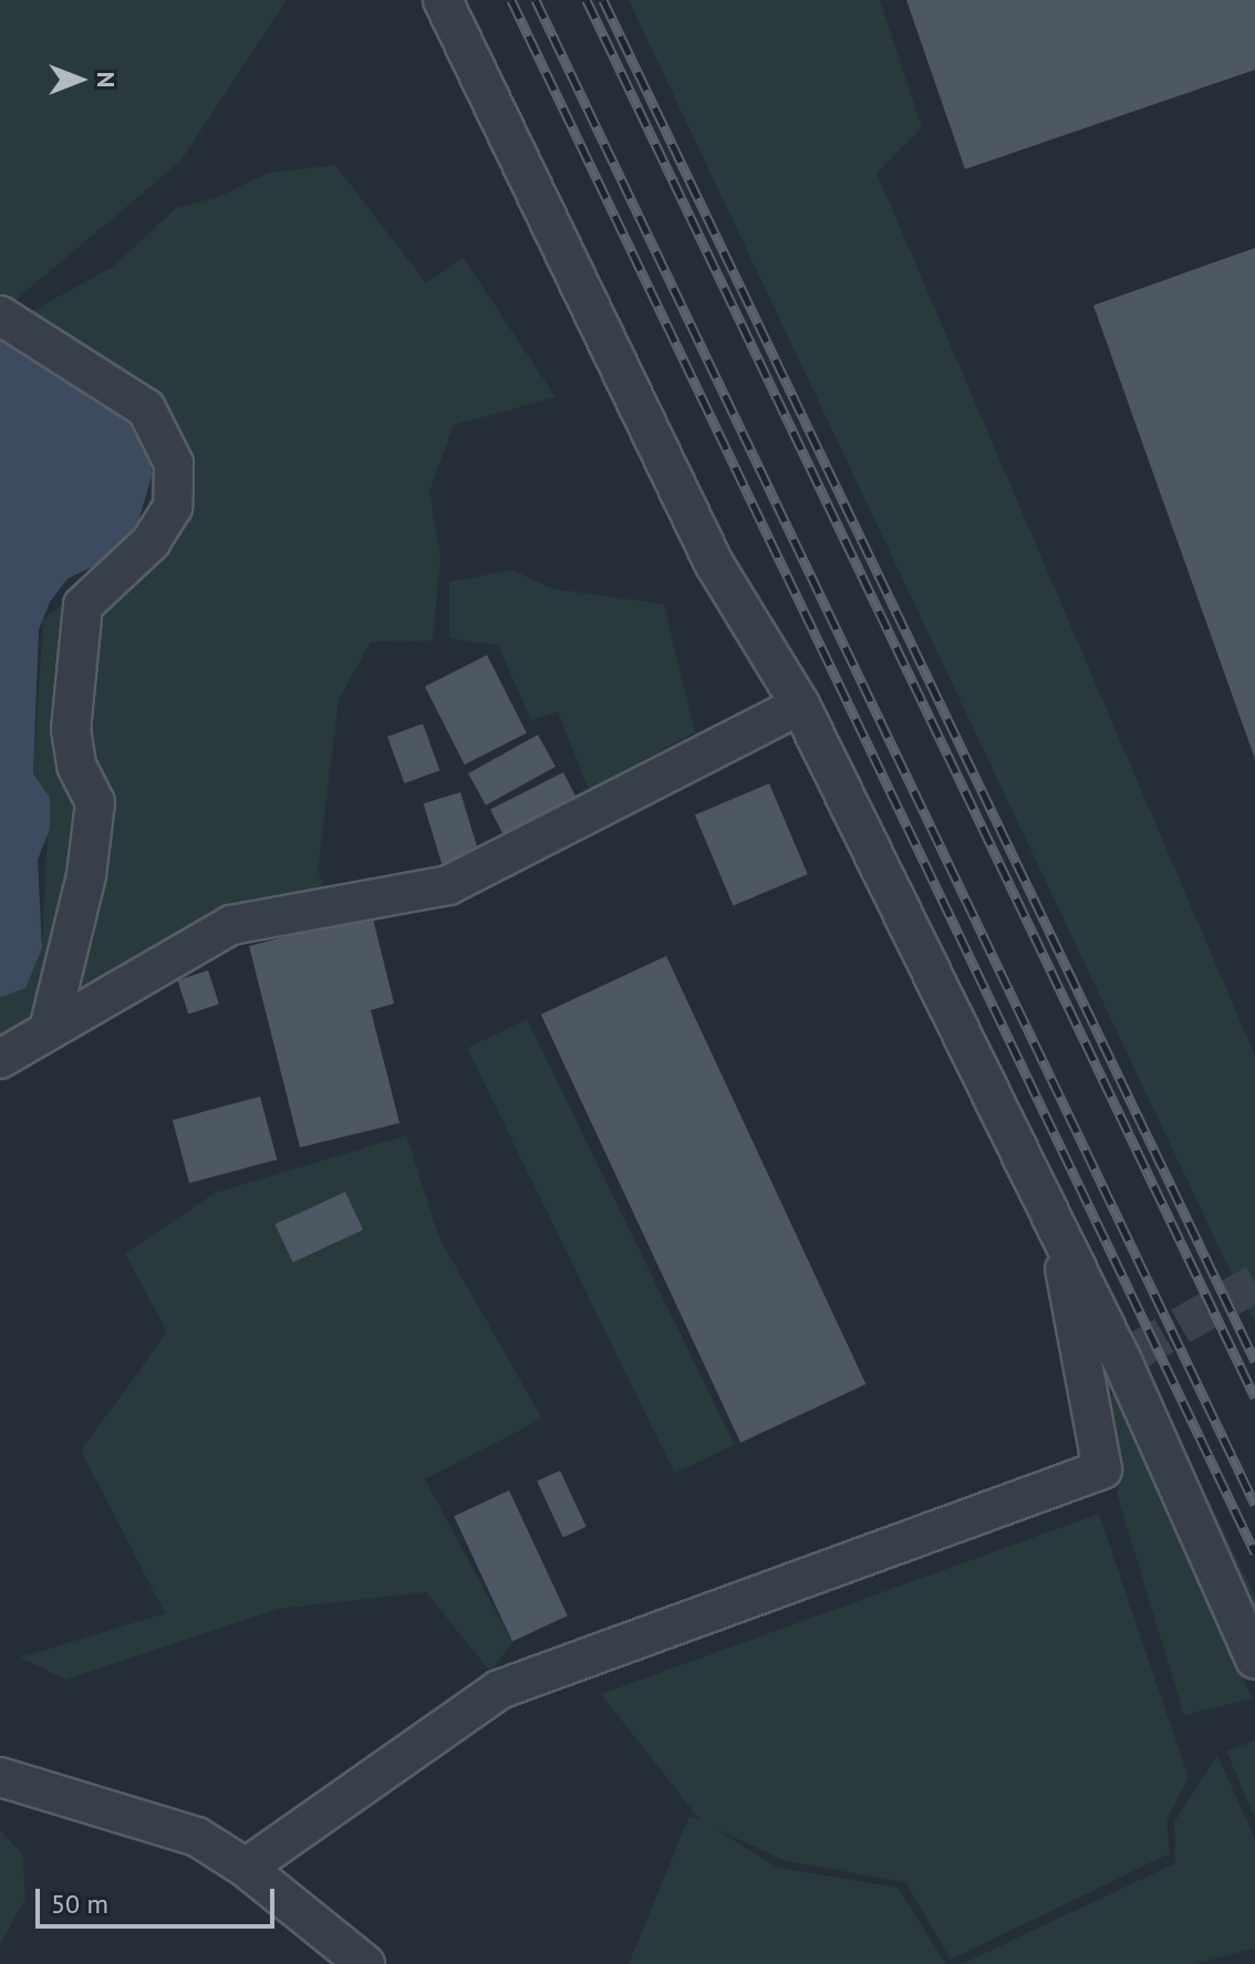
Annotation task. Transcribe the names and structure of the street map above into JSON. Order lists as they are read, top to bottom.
{
  "scale_bar": "50 m",
  "north": "right"
}
